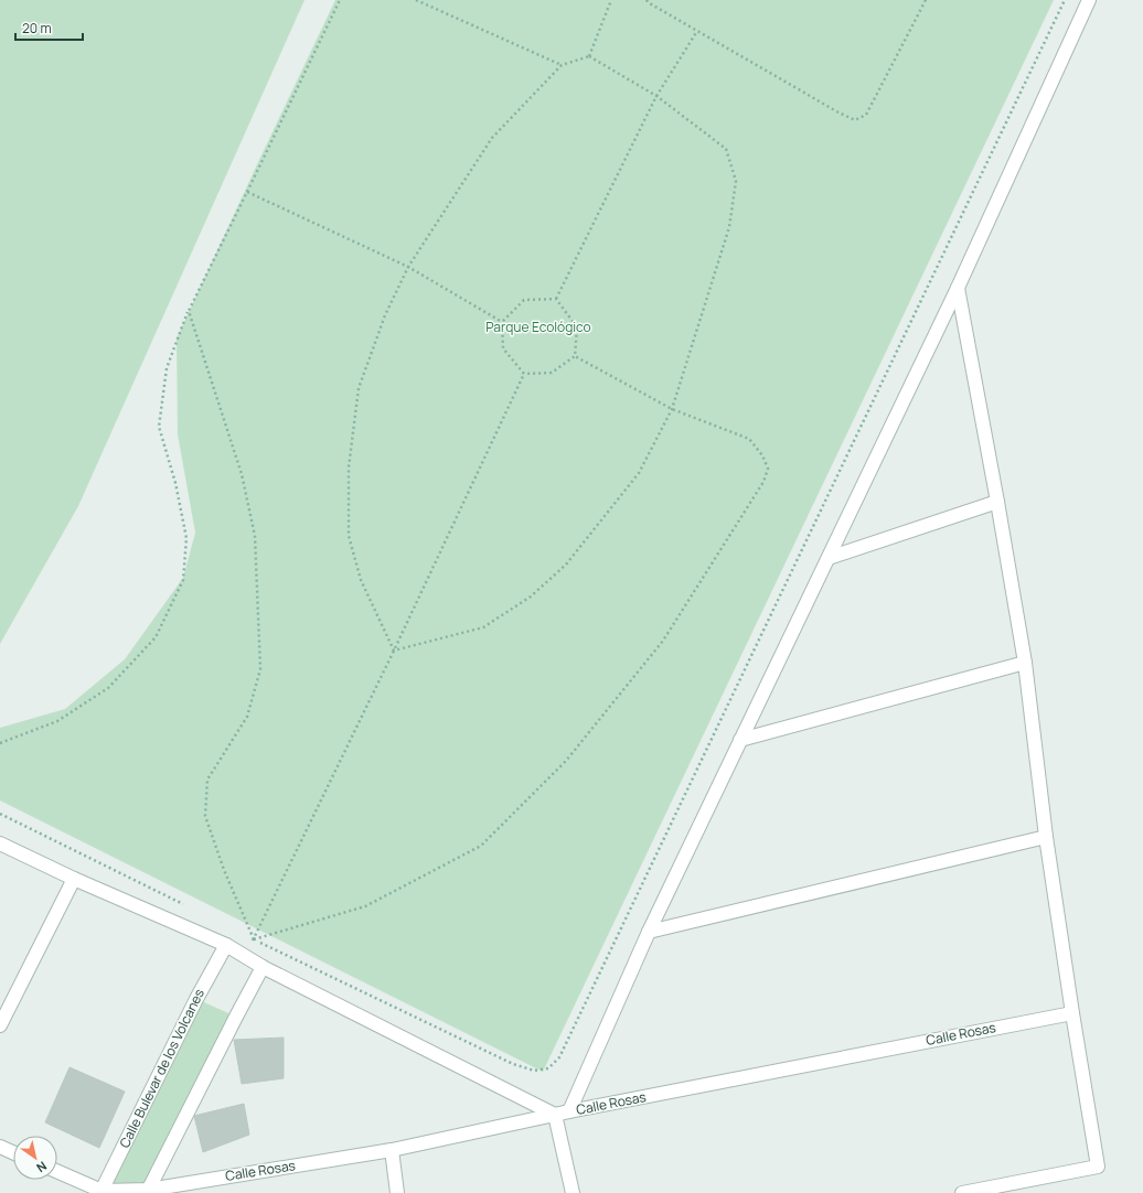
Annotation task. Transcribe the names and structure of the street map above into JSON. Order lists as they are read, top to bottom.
{
  "streets": {
    "street": ["Calle Rosas", "Calle Bulevar de los Volcanes"]
  },
  "crossings": [
    ["Calle Rosas", "Calle Bulevar de los Volcanes"]
  ],
  "parks": ["Parque Ecológico"],
  "scale_bar": "20 m",
  "north": "bottom right"
}
